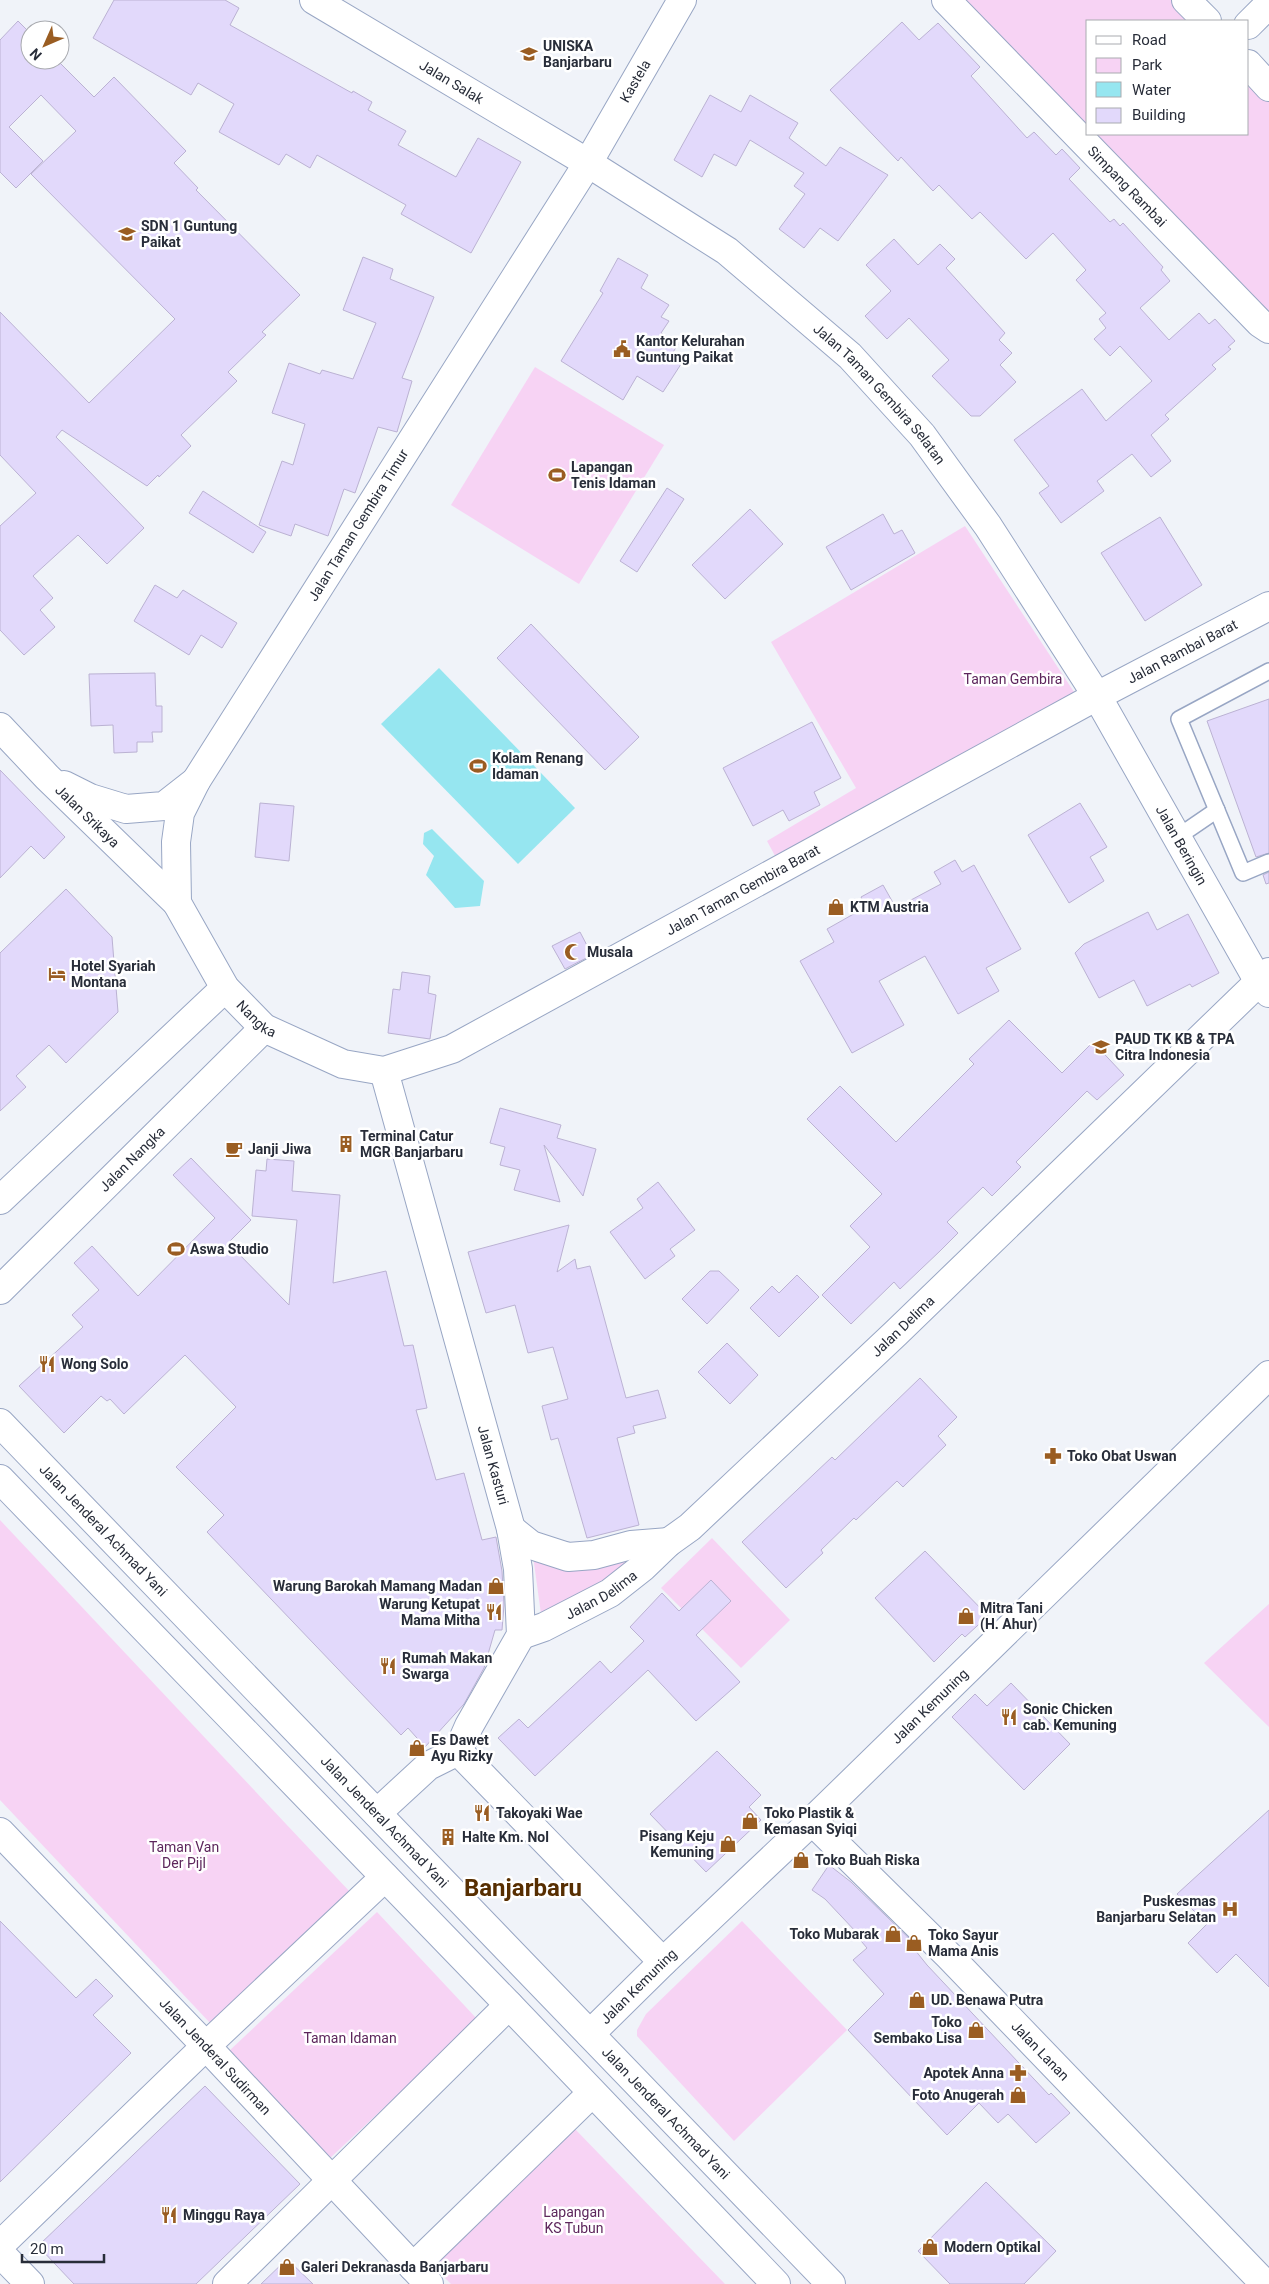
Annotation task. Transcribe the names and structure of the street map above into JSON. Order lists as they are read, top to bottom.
{
  "streets": {
    "main road": [
      "Jalan Salak",
      "Kastela",
      "Simpang Rambai",
      "Jalan Taman Gembira Selatan",
      "Jalan Taman Gembira Timur",
      "Jalan Rambai Barat",
      "Jalan Srikaya",
      "Jalan Beringin",
      "Jalan Taman Gembira Barat",
      "Nangka",
      "Jalan Nangka",
      "Jalan Delima",
      "Jalan Kasturi",
      "Jalan Jenderal Achmad Yani",
      "Jalan Kemuning",
      "Jalan Lanan",
      "Jalan Jenderal Sudirman"
    ]
  },
  "crossings": [
    ["Jalan Salak", "Kastela"],
    ["Jalan Salak", "Jalan Taman Gembira Selatan"],
    ["Jalan Salak", "Jalan Taman Gembira Timur"],
    ["Kastela", "Jalan Taman Gembira Selatan"],
    ["Kastela", "Jalan Taman Gembira Timur"],
    ["Jalan Taman Gembira Selatan", "Jalan Taman Gembira Timur"],
    ["Jalan Taman Gembira Selatan", "Jalan Rambai Barat"],
    ["Jalan Taman Gembira Selatan", "Jalan Beringin"],
    ["Jalan Taman Gembira Selatan", "Jalan Taman Gembira Barat"],
    ["Jalan Taman Gembira Timur", "Jalan Srikaya"],
    ["Jalan Taman Gembira Timur", "Nangka"],
    ["Jalan Rambai Barat", "Jalan Beringin"],
    ["Jalan Rambai Barat", "Jalan Taman Gembira Barat"],
    ["Jalan Srikaya", "Nangka"],
    ["Jalan Beringin", "Jalan Taman Gembira Barat"],
    ["Jalan Beringin", "Jalan Delima"],
    ["Jalan Taman Gembira Barat", "Nangka"],
    ["Jalan Taman Gembira Barat", "Jalan Kasturi"],
    ["Nangka", "Jalan Nangka"],
    ["Nangka", "Jalan Kasturi"],
    ["Jalan Delima", "Jalan Kasturi"],
    ["Jalan Jenderal Achmad Yani", "Jalan Kemuning"],
    ["Jalan Kemuning", "Jalan Lanan"]
  ],
  "districts": ["Banjarbaru"],
  "parks": [
    "Taman Gembira",
    "Taman Van Der Pijl",
    "Taman Idaman",
    "Lapangan KS Tubun"
  ],
  "places": {
    "school or university": ["UNISKA Banjarbaru", "SDN 1 Guntung Paikat", "PAUD TK KB & TPA Citra Indonesia"],
    "public building": ["Kantor Kelurahan Guntung Paikat"],
    "sports": ["Lapangan Tenis Idaman", "Kolam Renang Idaman", "Aswa Studio"],
    "shop": [
      "KTM Austria",
      "Warung Barokah Mamang Madan",
      "Mitra Tani (H. Ahur)",
      "Es Dawet Ayu Rizky",
      "Toko Plastik & Kemasan Syiqi",
      "Pisang Keju Kemuning",
      "Toko Buah Riska",
      "Toko Mubarak",
      "Toko Sayur Mama Anis",
      "UD. Benawa Putra",
      "Toko Sembako Lisa",
      "Foto Anugerah",
      "Modern Optikal",
      "Galeri Dekranasda Banjarbaru"
    ],
    "mosque": ["Musala"],
    "hotel": ["Hotel Syariah Montana"],
    "building": ["Terminal Catur MGR Banjarbaru", "Halte Km. Nol"],
    "cafe": ["Janji Jiwa"],
    "restaurant": [
      "Wong Solo",
      "Warung Ketupat Mama Mitha",
      "Rumah Makan Swarga",
      "Sonic Chicken cab. Kemuning",
      "Takoyaki Wae",
      "Minggu Raya"
    ],
    "pharmacy": ["Toko Obat Uswan", "Apotek Anna"],
    "hospital": ["Puskesmas Banjarbaru Selatan"]
  },
  "legend": [
    "Road",
    "Park",
    "Water",
    "Building"
  ],
  "scale_bar": "20 m",
  "north": "bottom left"
}
